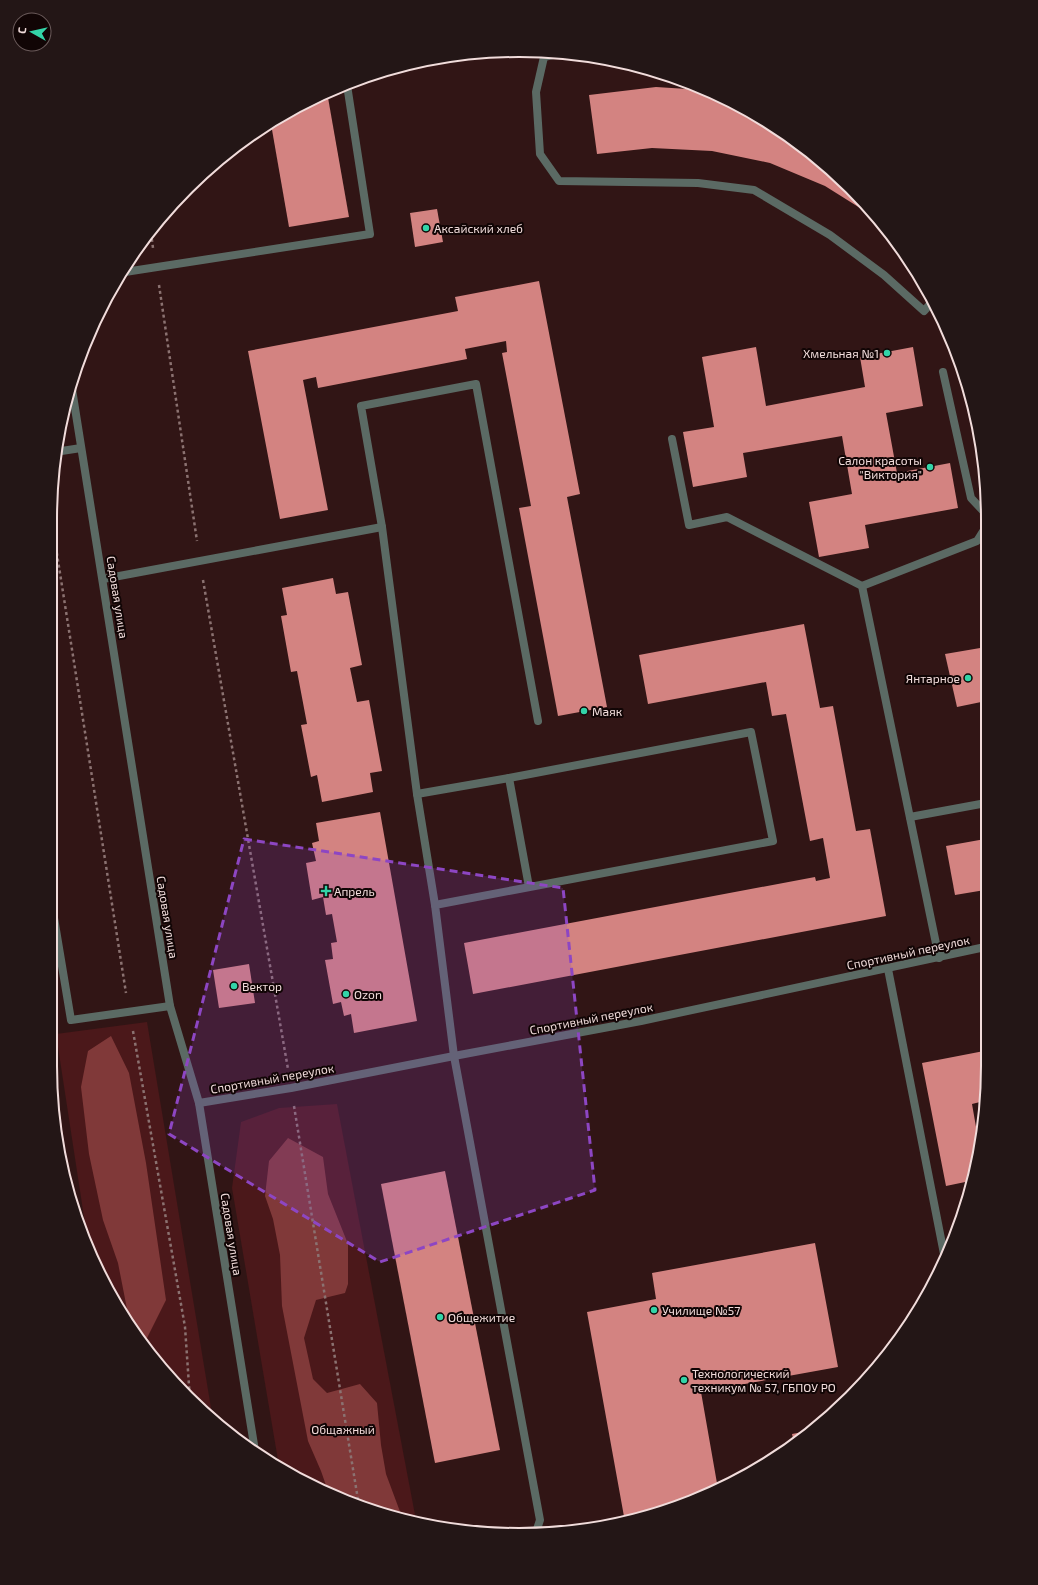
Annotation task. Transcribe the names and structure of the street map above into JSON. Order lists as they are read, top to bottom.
{
  "streets": {
    "street": ["Садовая улица", "Спортивный переулок"]
  },
  "crossings": [
    ["Садовая улица", "Спортивный переулок"]
  ],
  "parks": ["Общажный"],
  "places": {
    "other": [
      "Аксайский хлеб",
      "Хмельная №1",
      "Салон красоты \"Виктория\"",
      "Янтарное",
      "Маяк",
      "Вектор",
      "Ozon",
      "Училище №57",
      "Общежитие",
      "Технологический техникум № 57, ГБПОУ РО"
    ],
    "health": ["Апрель"]
  },
  "north": "left"
}
